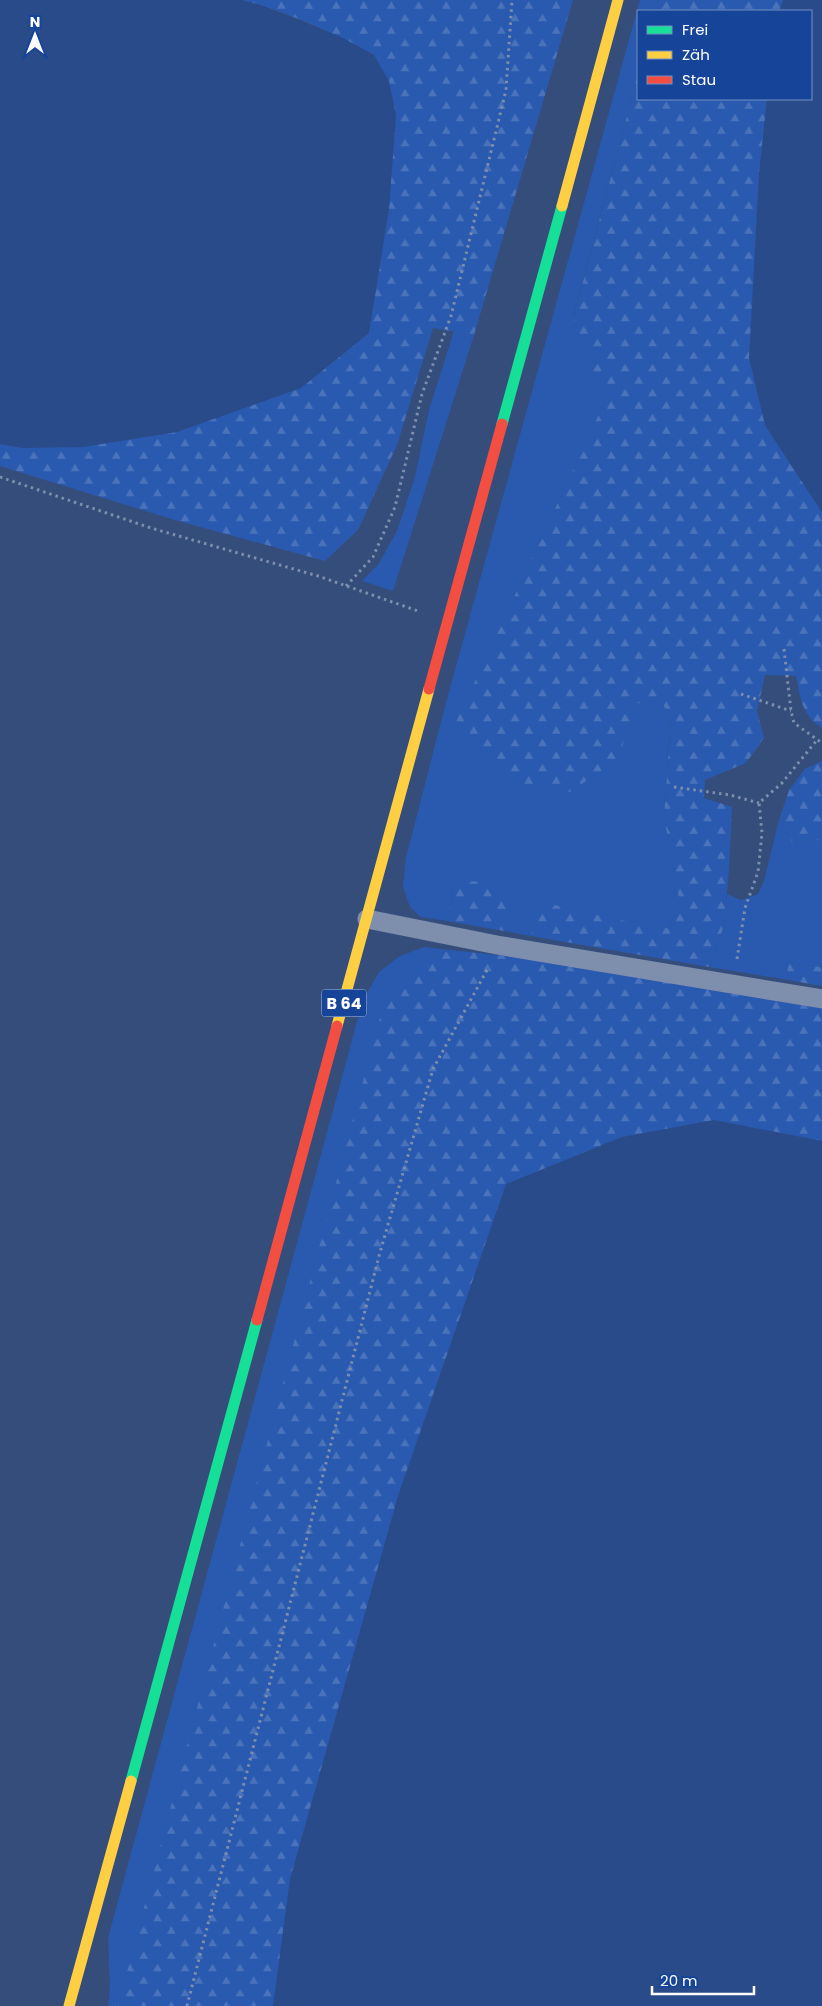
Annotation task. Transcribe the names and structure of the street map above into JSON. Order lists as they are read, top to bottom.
{
  "streets": {
    "main road": ["B 64"]
  },
  "legend": ["Frei", "Zäh", "Stau"],
  "scale_bar": "20 m",
  "north": "top"
}
